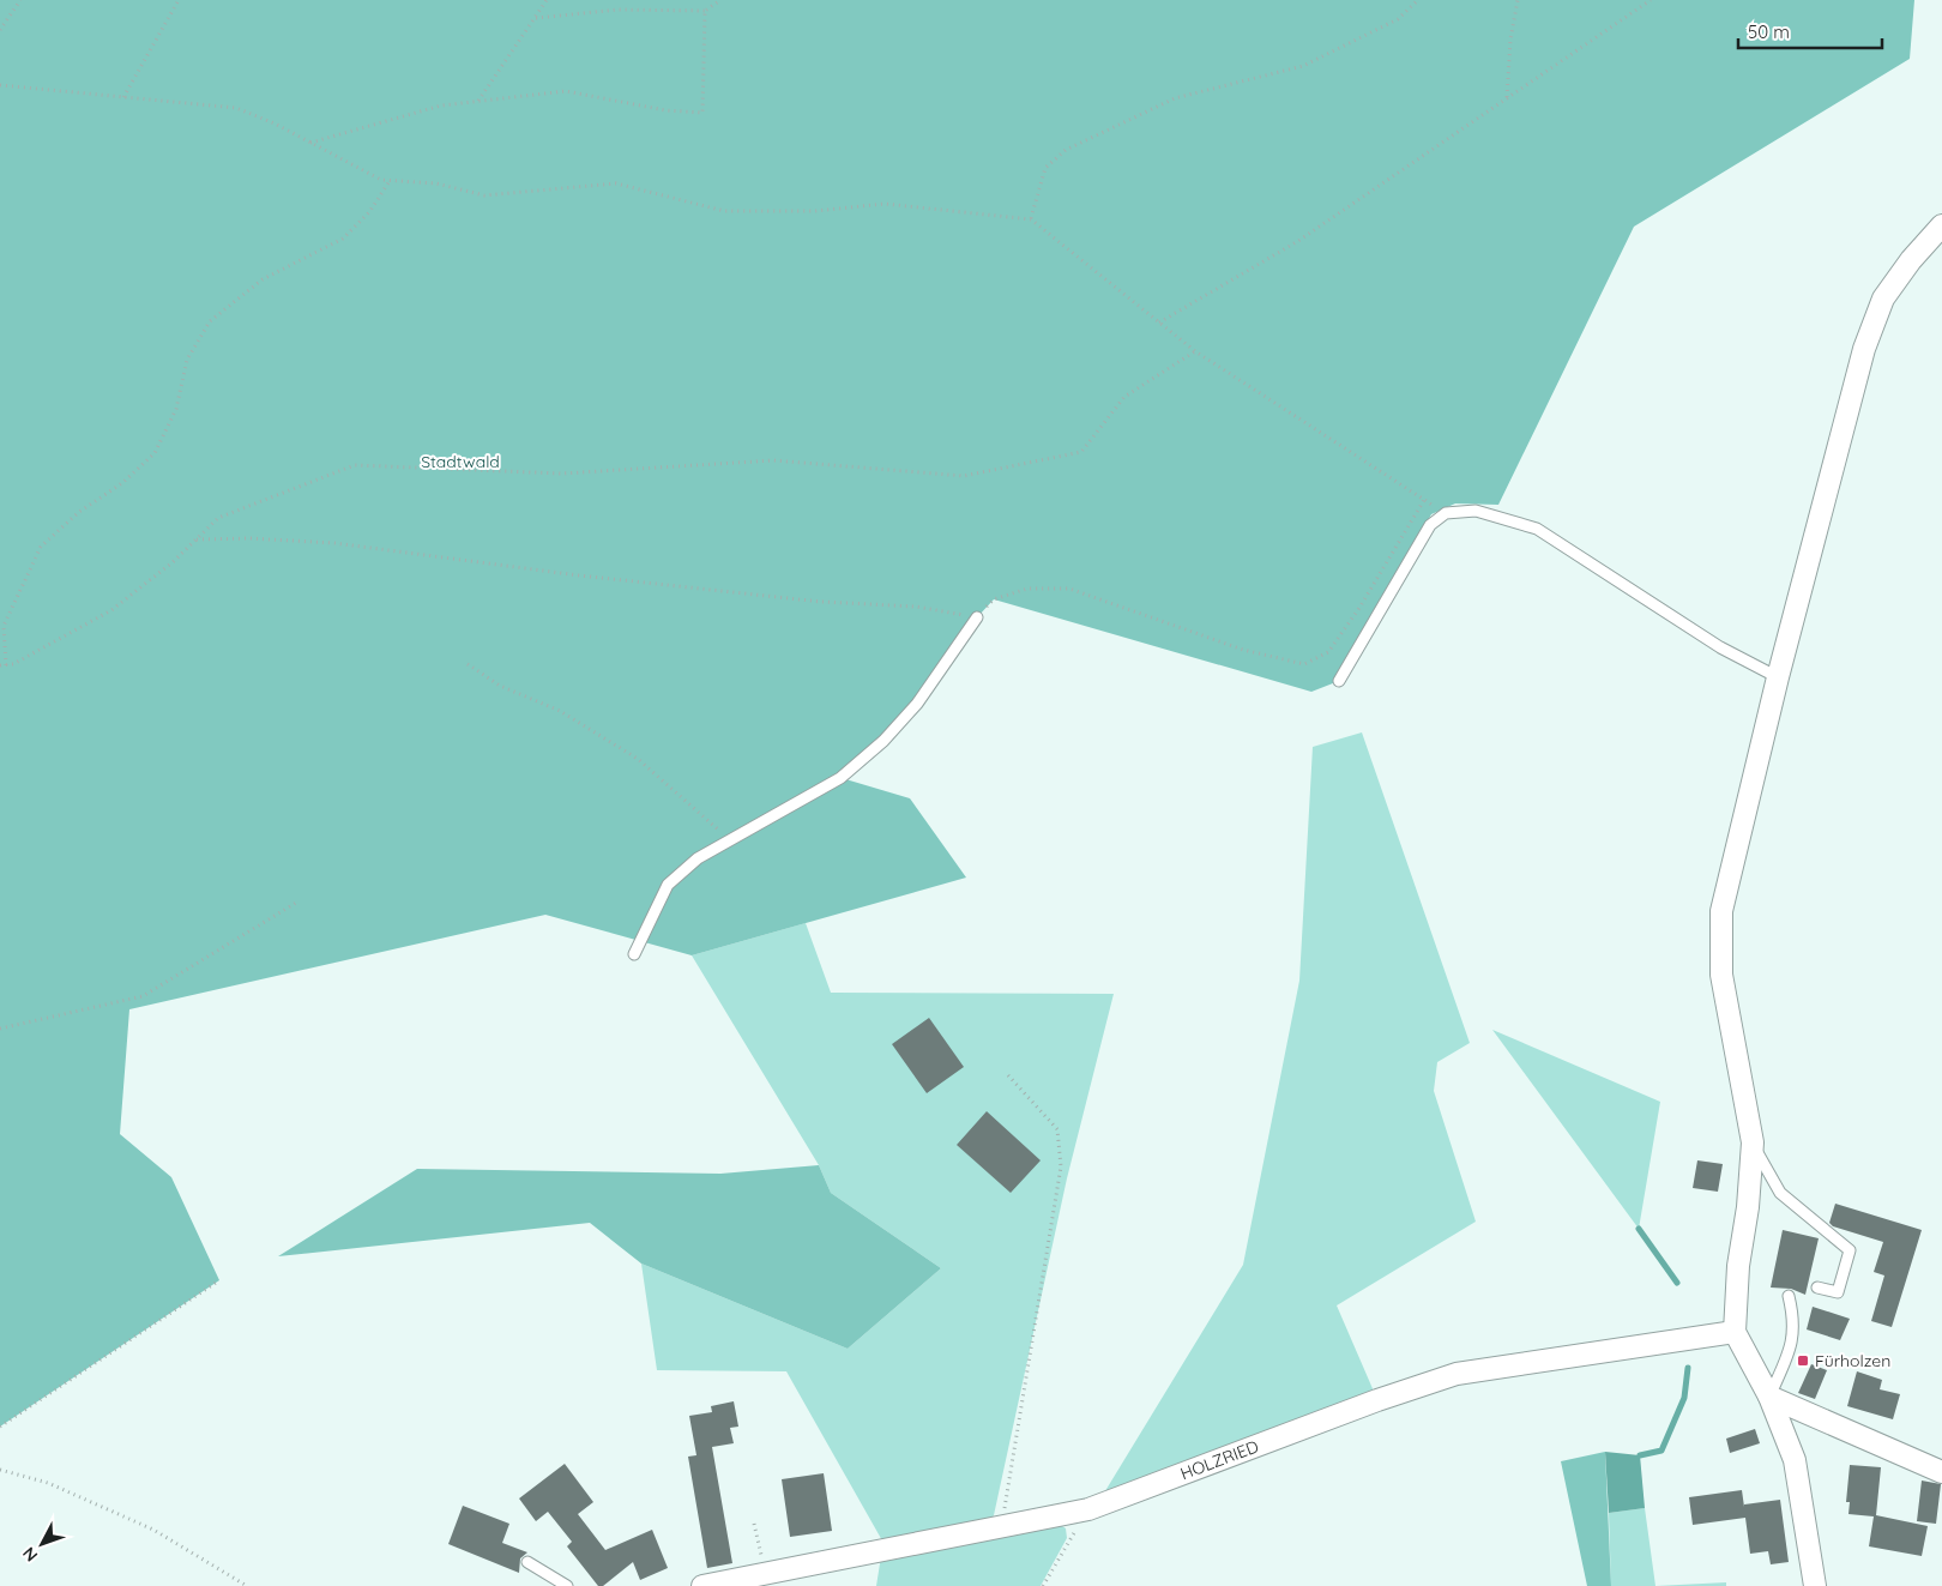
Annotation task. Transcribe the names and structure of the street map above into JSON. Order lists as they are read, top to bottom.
{
  "streets": {
    "street": ["HOLZRIED"]
  },
  "parks": ["Stadtwald"],
  "places": {
    "transit": ["Fürholzen"]
  },
  "scale_bar": "50 m",
  "north": "bottom left"
}
